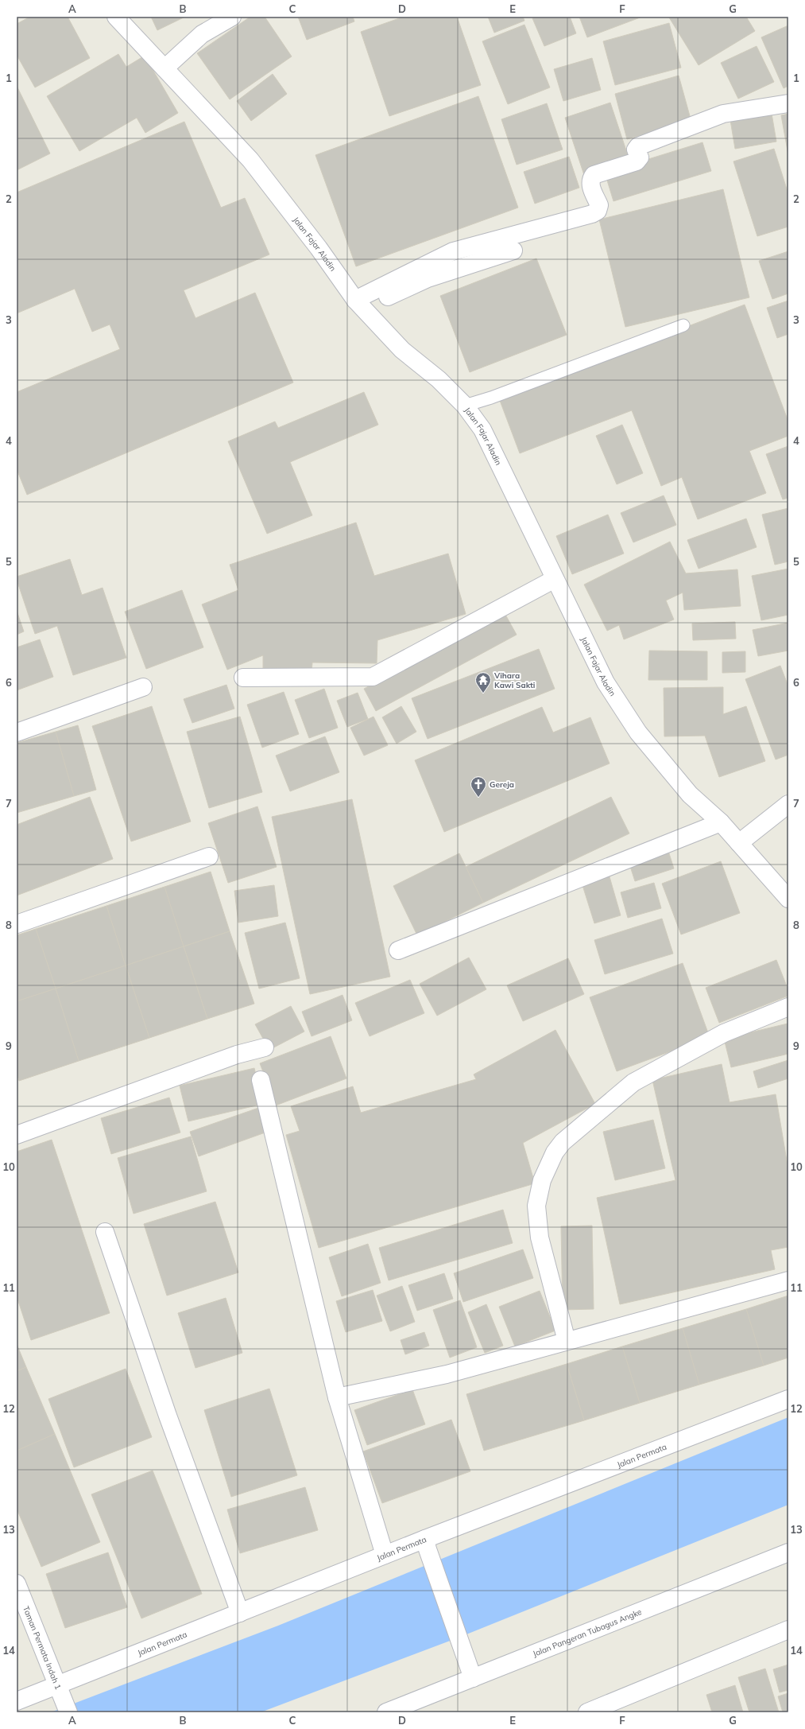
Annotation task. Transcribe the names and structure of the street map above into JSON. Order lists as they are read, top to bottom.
{
  "streets": {
    "street": [
      "Jalan Fajar Aladin",
      "Jalan Permata",
      "Jalan Pangeran Tubagus Angke",
      "Taman Permata Indah 1"
    ]
  },
  "crossings": [
    ["Jalan Permata", "Taman Permata Indah 1"]
  ],
  "places": {
    "temple": ["Vihara Kawi Sakti"],
    "church": ["Gereja"]
  },
  "grid": {
    "columns": [
      "A",
      "B",
      "C",
      "D",
      "E",
      "F",
      "G"
    ],
    "rows": [
      "1",
      "2",
      "3",
      "4",
      "5",
      "6",
      "7",
      "8",
      "9",
      "10",
      "11",
      "12",
      "13",
      "14"
    ]
  }
}
